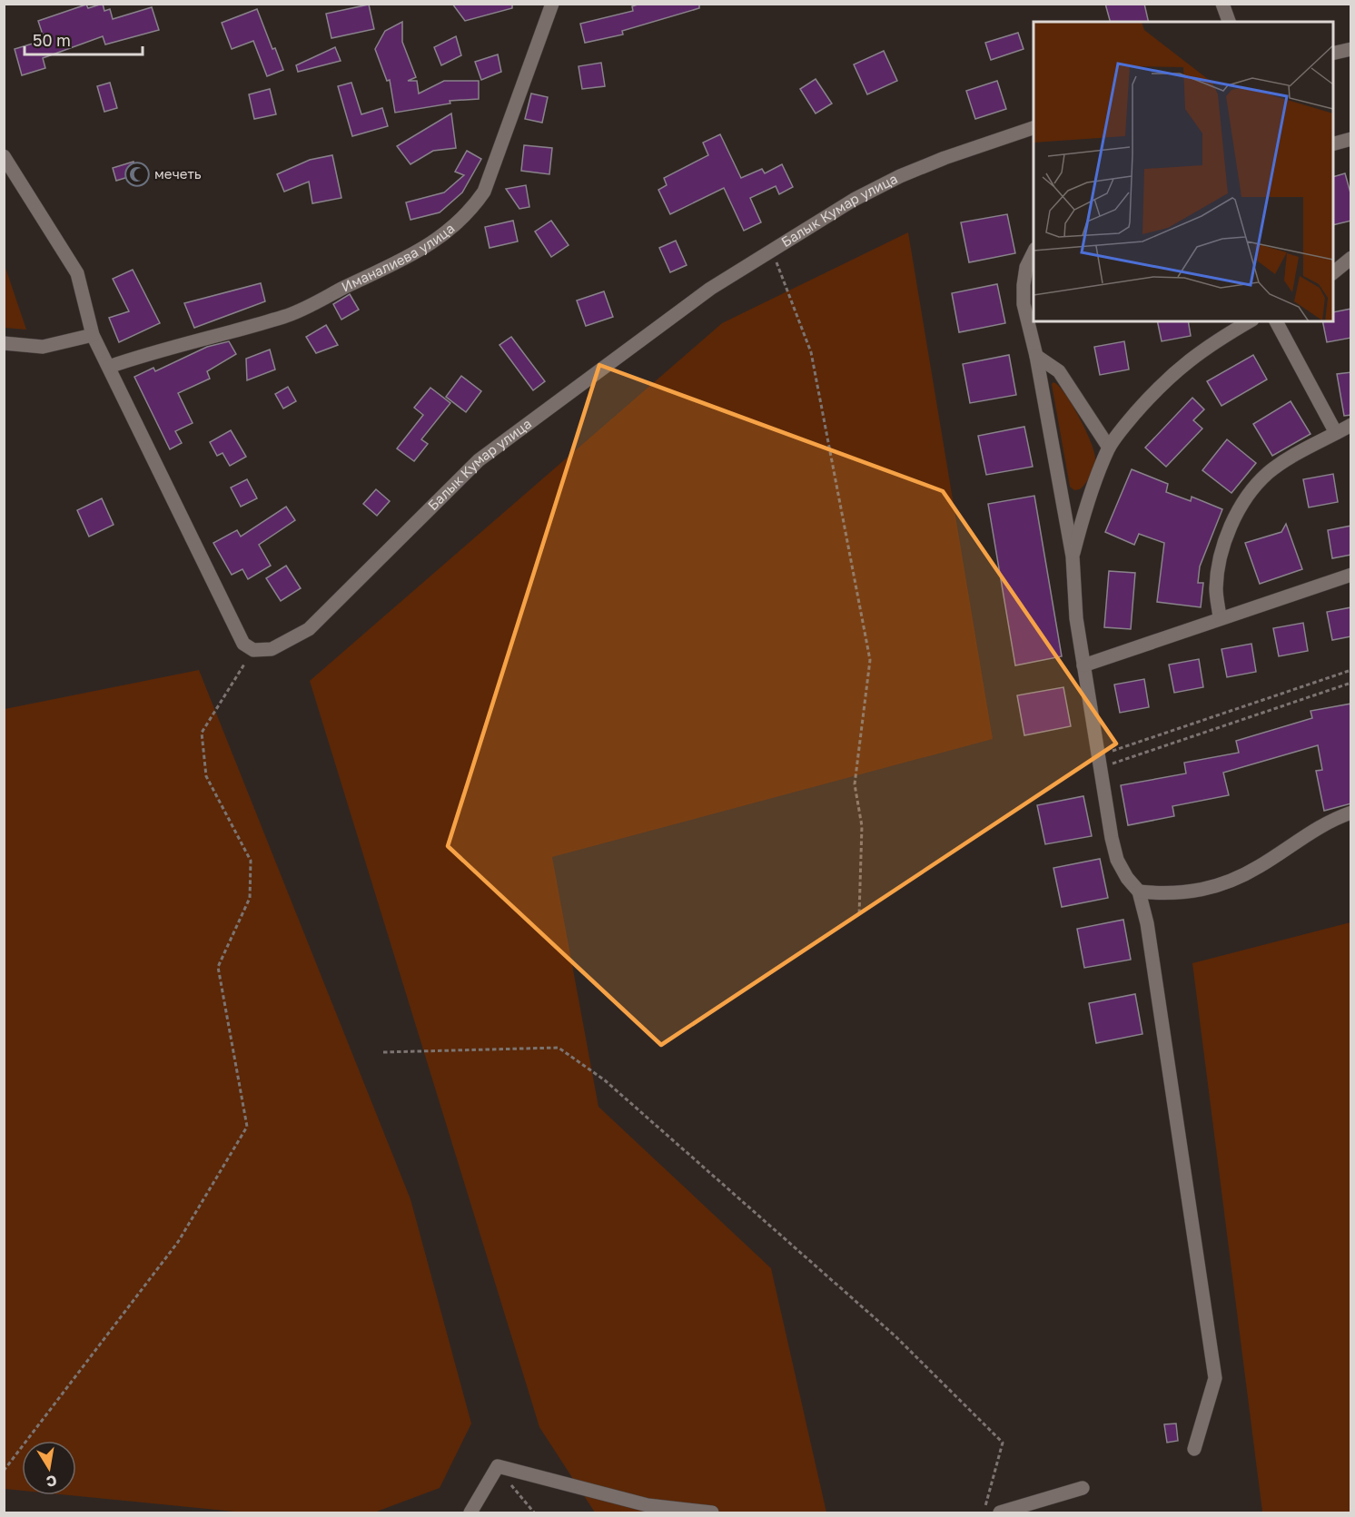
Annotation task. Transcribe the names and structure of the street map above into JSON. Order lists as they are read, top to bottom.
{
  "streets": {
    "street": ["Балык Кумар улица", "Иманалиева улица"]
  },
  "places": {
    "mosque": ["мечеть"]
  },
  "scale_bar": "50 m",
  "north": "bottom"
}
